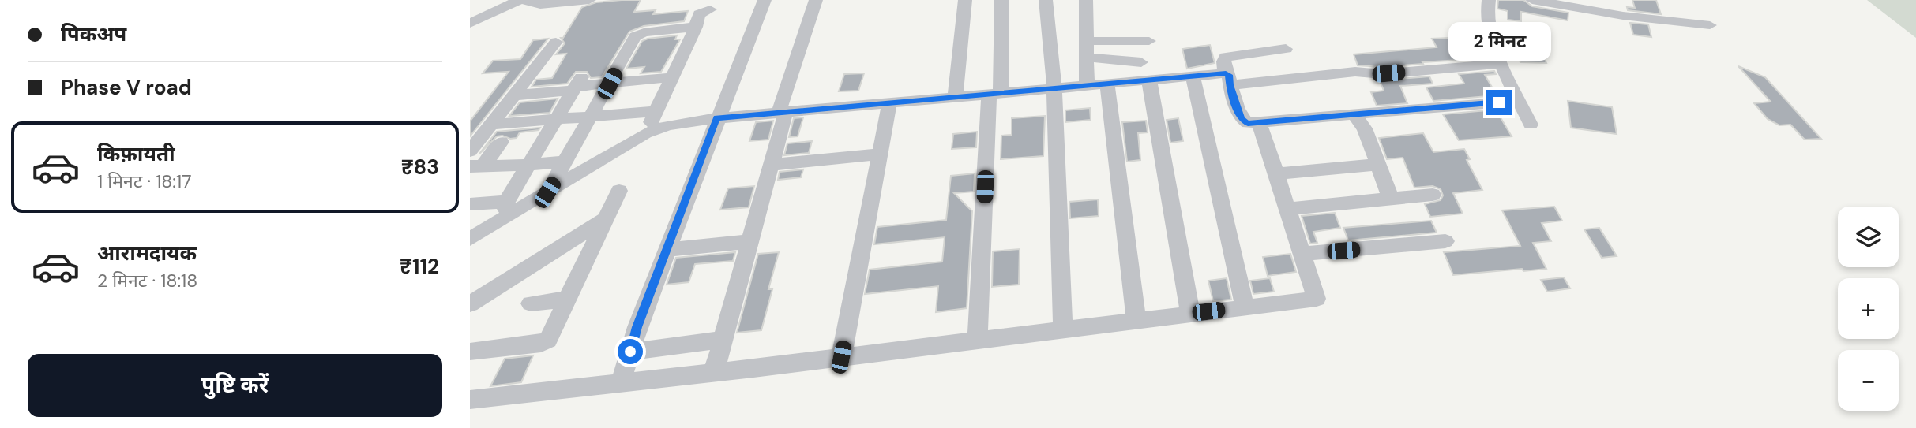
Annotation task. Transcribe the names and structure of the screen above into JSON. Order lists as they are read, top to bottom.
{
  "page": {
    "banner": ["पिकअप", "Phase V road"],
    "bubble": "2 मिनट",
    "list": [
      {
        "name": "किफ़ायती",
        "note": "1 मिनट · 18:17",
        "value": "₹83"
      },
      {
        "name": "आरामदायक",
        "note": "2 मिनट · 18:18",
        "value": "₹112"
      }
    ],
    "map_buttons": ["+", "−"],
    "buttons": "पुष्टि करें"
  }
}
